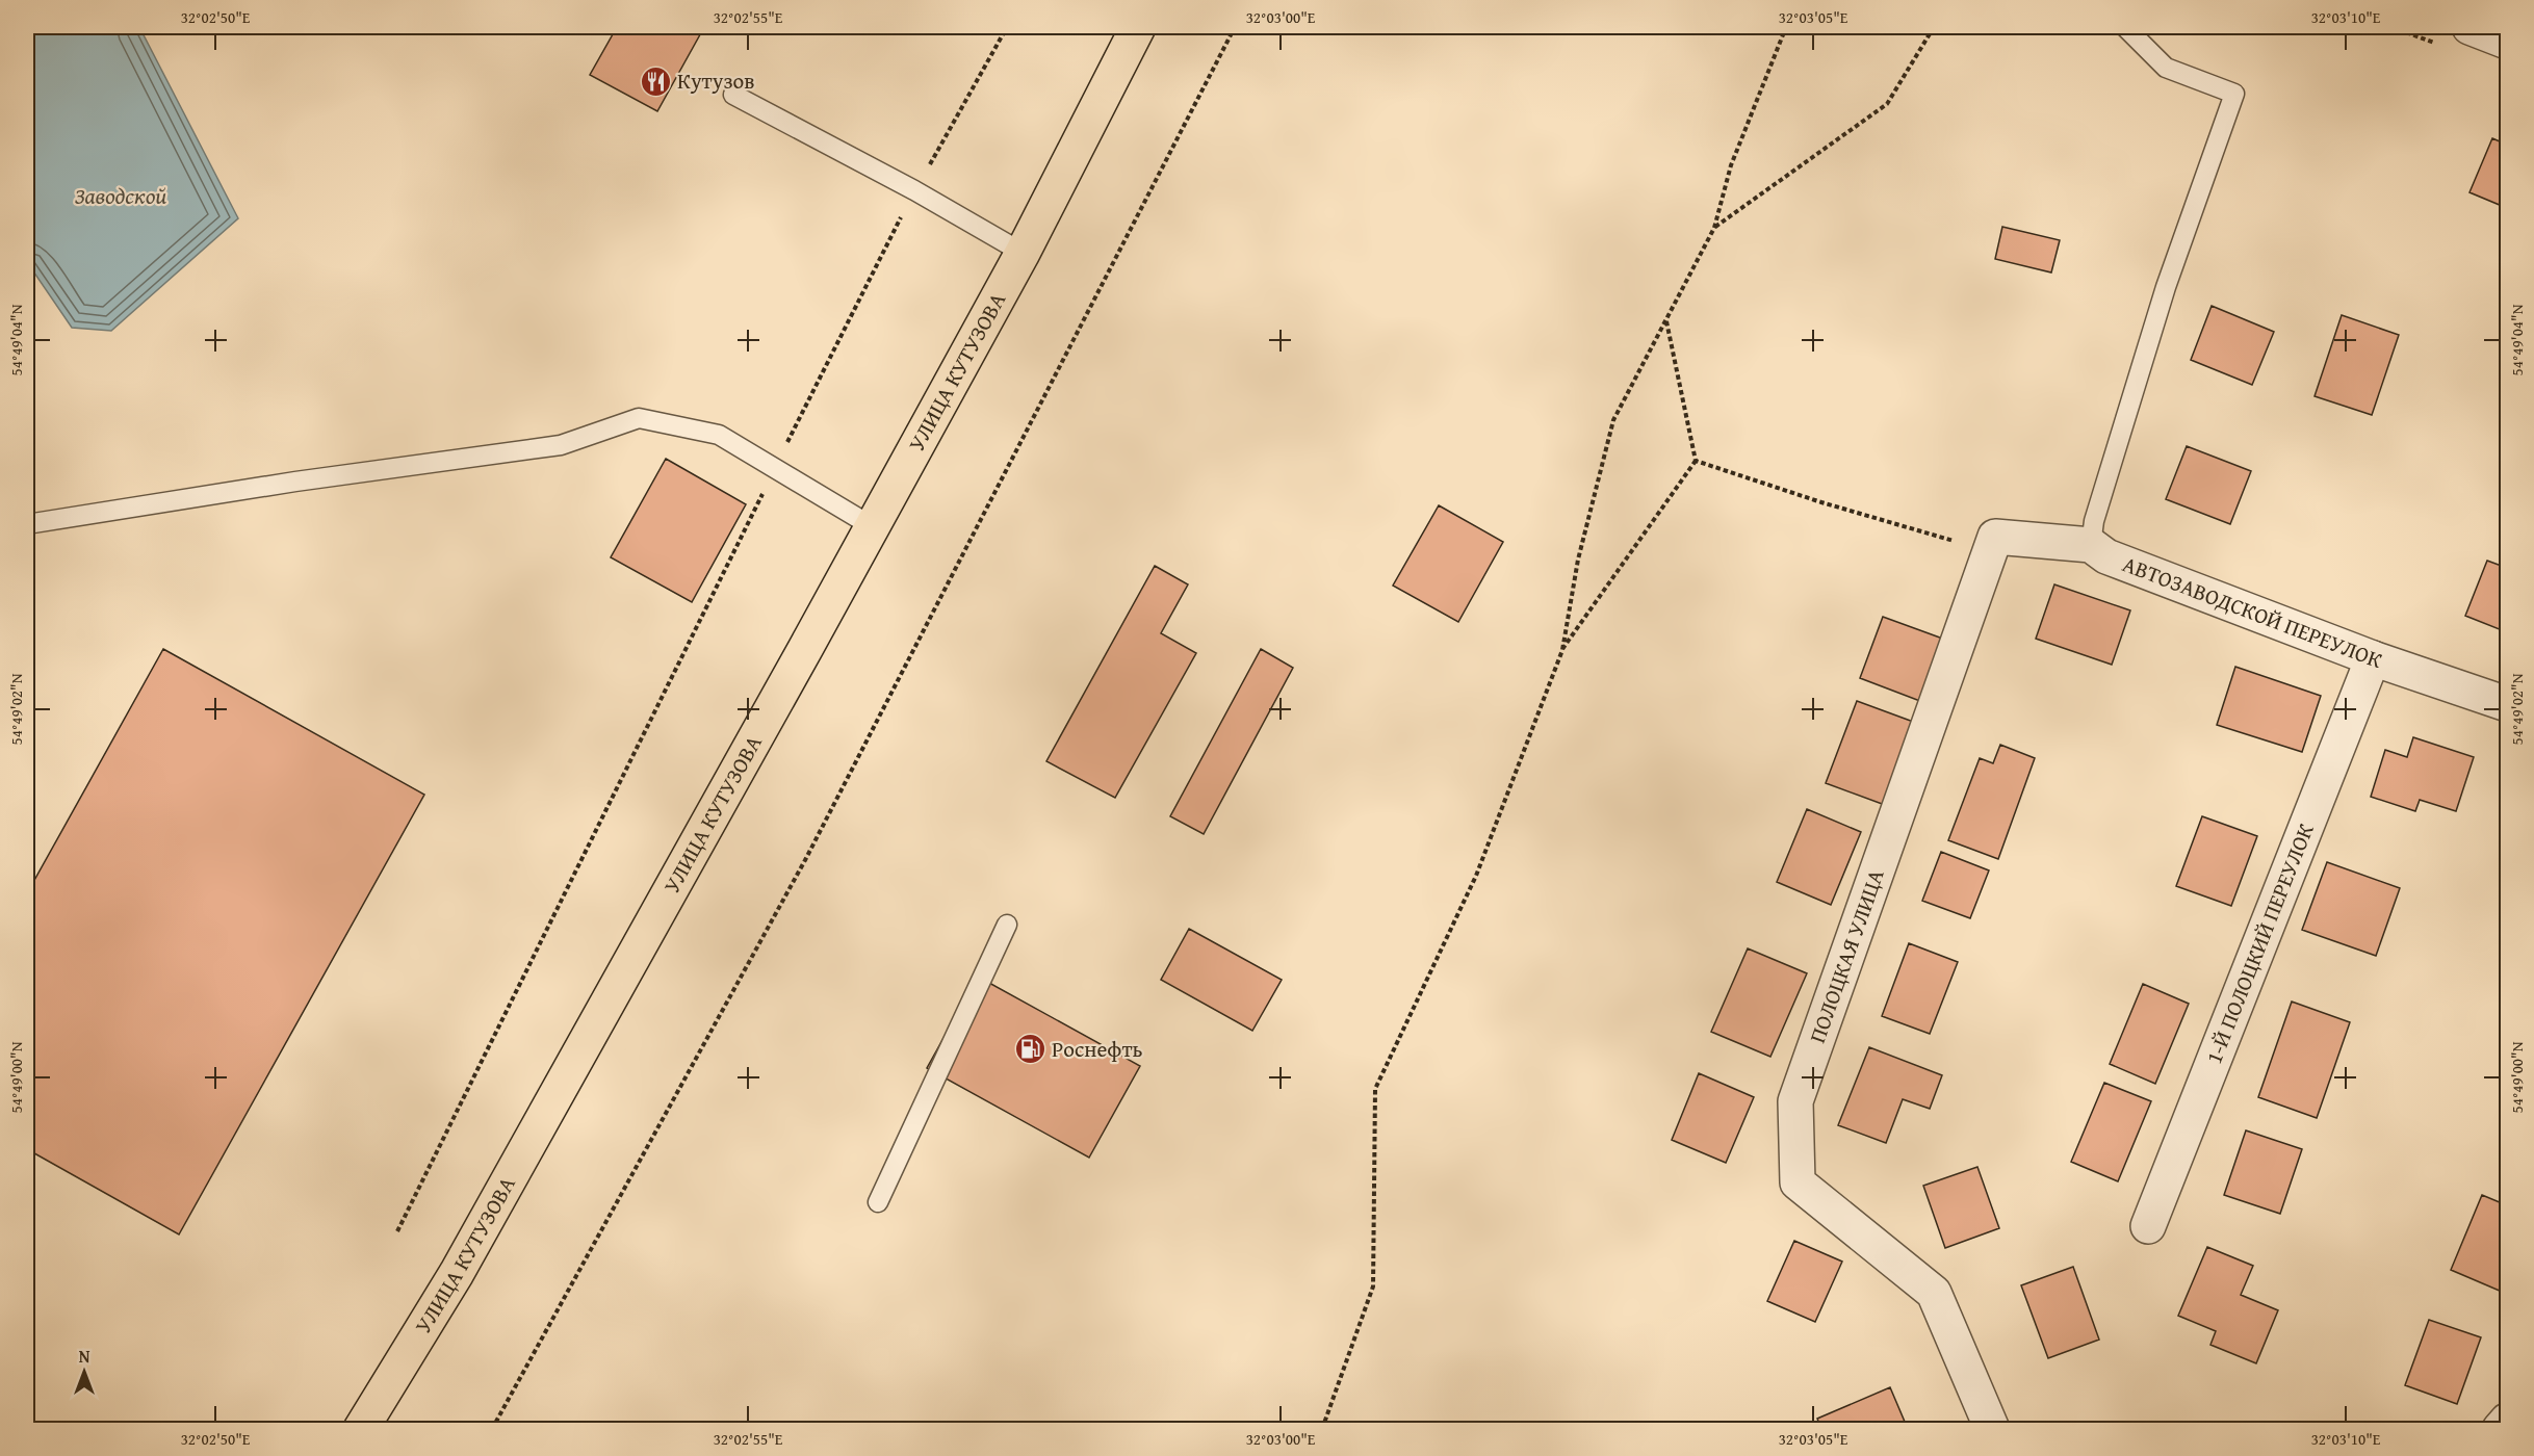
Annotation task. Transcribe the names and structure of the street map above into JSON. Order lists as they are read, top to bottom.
{
  "streets": {
    "main road": ["УЛИЦА КУТУЗОВА"],
    "street": ["АВТОЗАВОДСКОЙ ПЕРЕУЛОК", "1-Й ПОЛОЦКИЙ ПЕРЕУЛОК", "ПОЛОЦКАЯ УЛИЦА"]
  },
  "crossings": [
    ["АВТОЗАВОДСКОЙ ПЕРЕУЛОК", "1-Й ПОЛОЦКИЙ ПЕРЕУЛОК"],
    ["АВТОЗАВОДСКОЙ ПЕРЕУЛОК", "ПОЛОЦКАЯ УЛИЦА"]
  ],
  "water": ["Заводской"],
  "places": {
    "restaurant": ["Кутузов"],
    "fuel station": ["Роснефть"]
  },
  "north": "top",
  "coordinates": [
    "32°02'50\"E",
    "32°02'55\"E",
    "32°03'00\"E",
    "32°03'05\"E",
    "32°03'10\"E",
    "54°49'04\"N",
    "54°49'02\"N",
    "54°49'00\"N"
  ]
}
